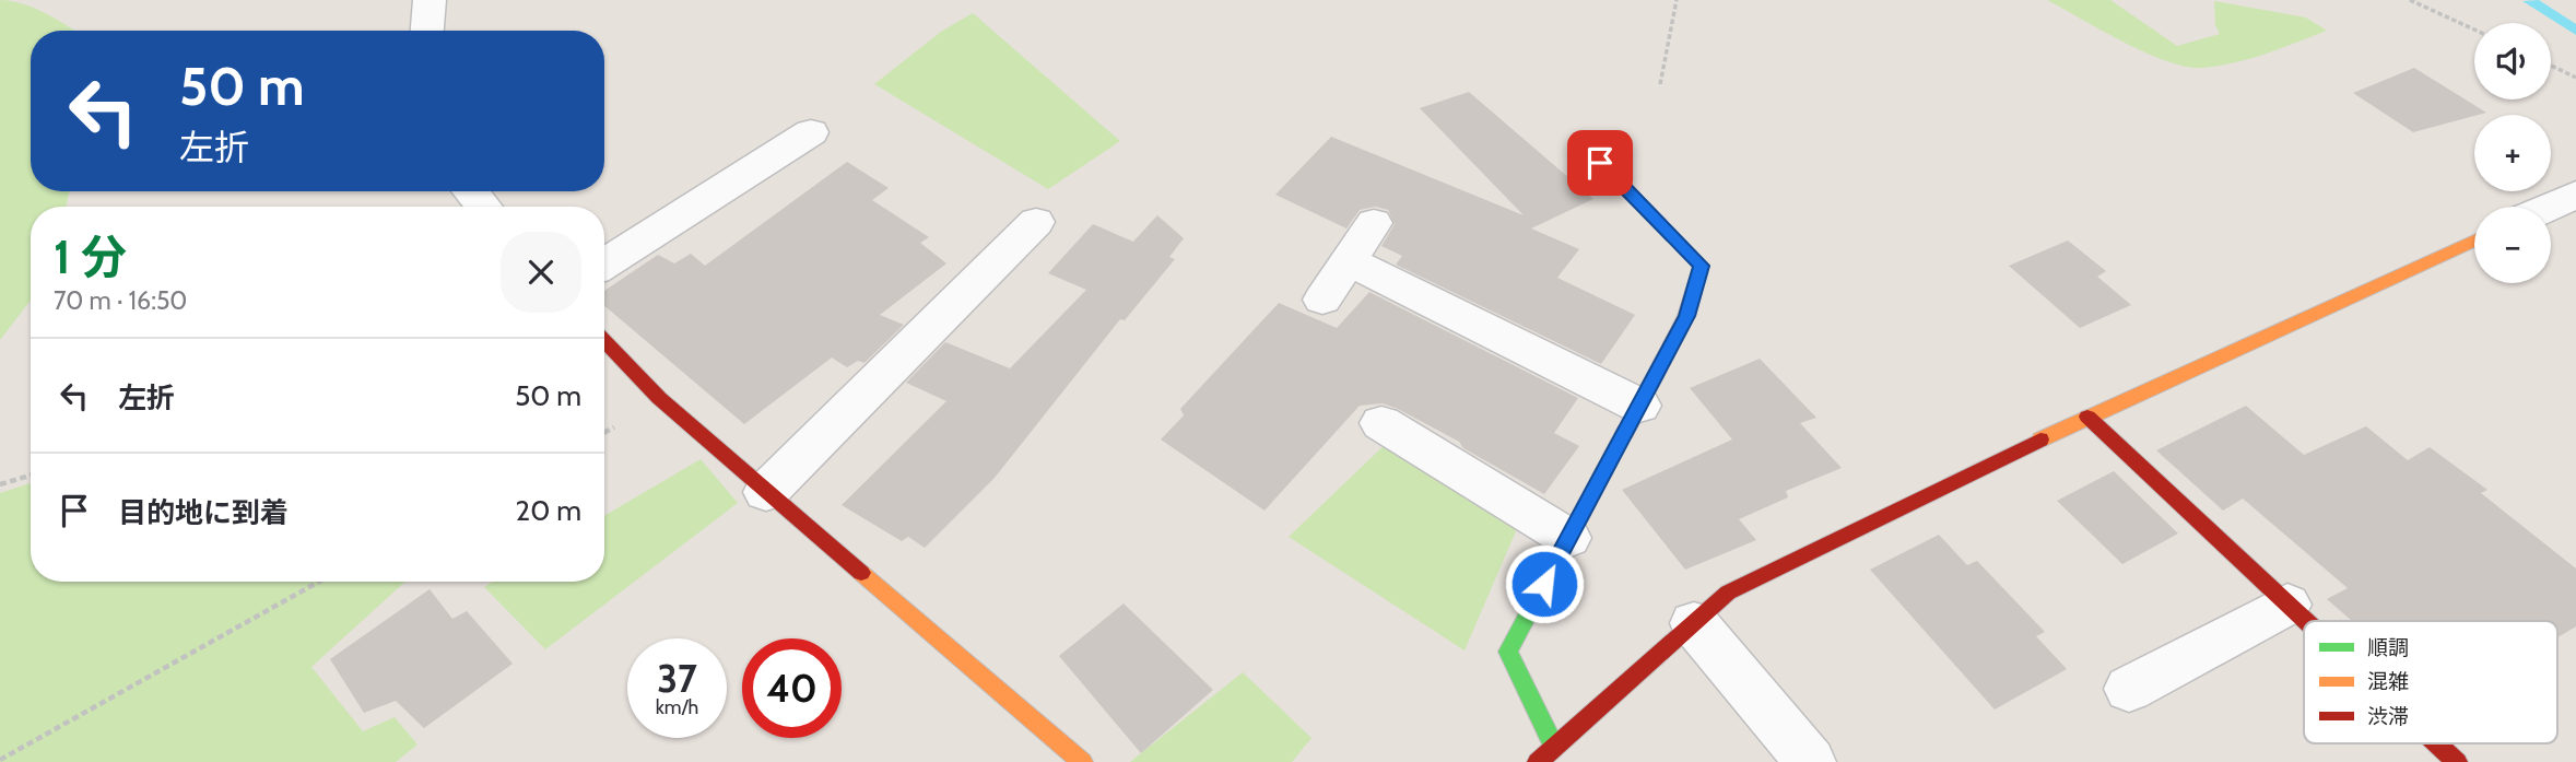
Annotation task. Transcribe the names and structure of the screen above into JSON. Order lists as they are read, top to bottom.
{
  "legend": ["順調", "混雑", "渋滞"],
  "page": {
    "map_buttons": ["+", "−"],
    "turn": ["50 m", "左折"],
    "heading": ["1 分", "70 m · 16:50"],
    "list": [
      {
        "name": "左折",
        "value": "50 m"
      },
      {
        "name": "目的地に到着",
        "value": "20 m"
      }
    ],
    "speed": "37 km/h",
    "limit": "40"
  }
}
